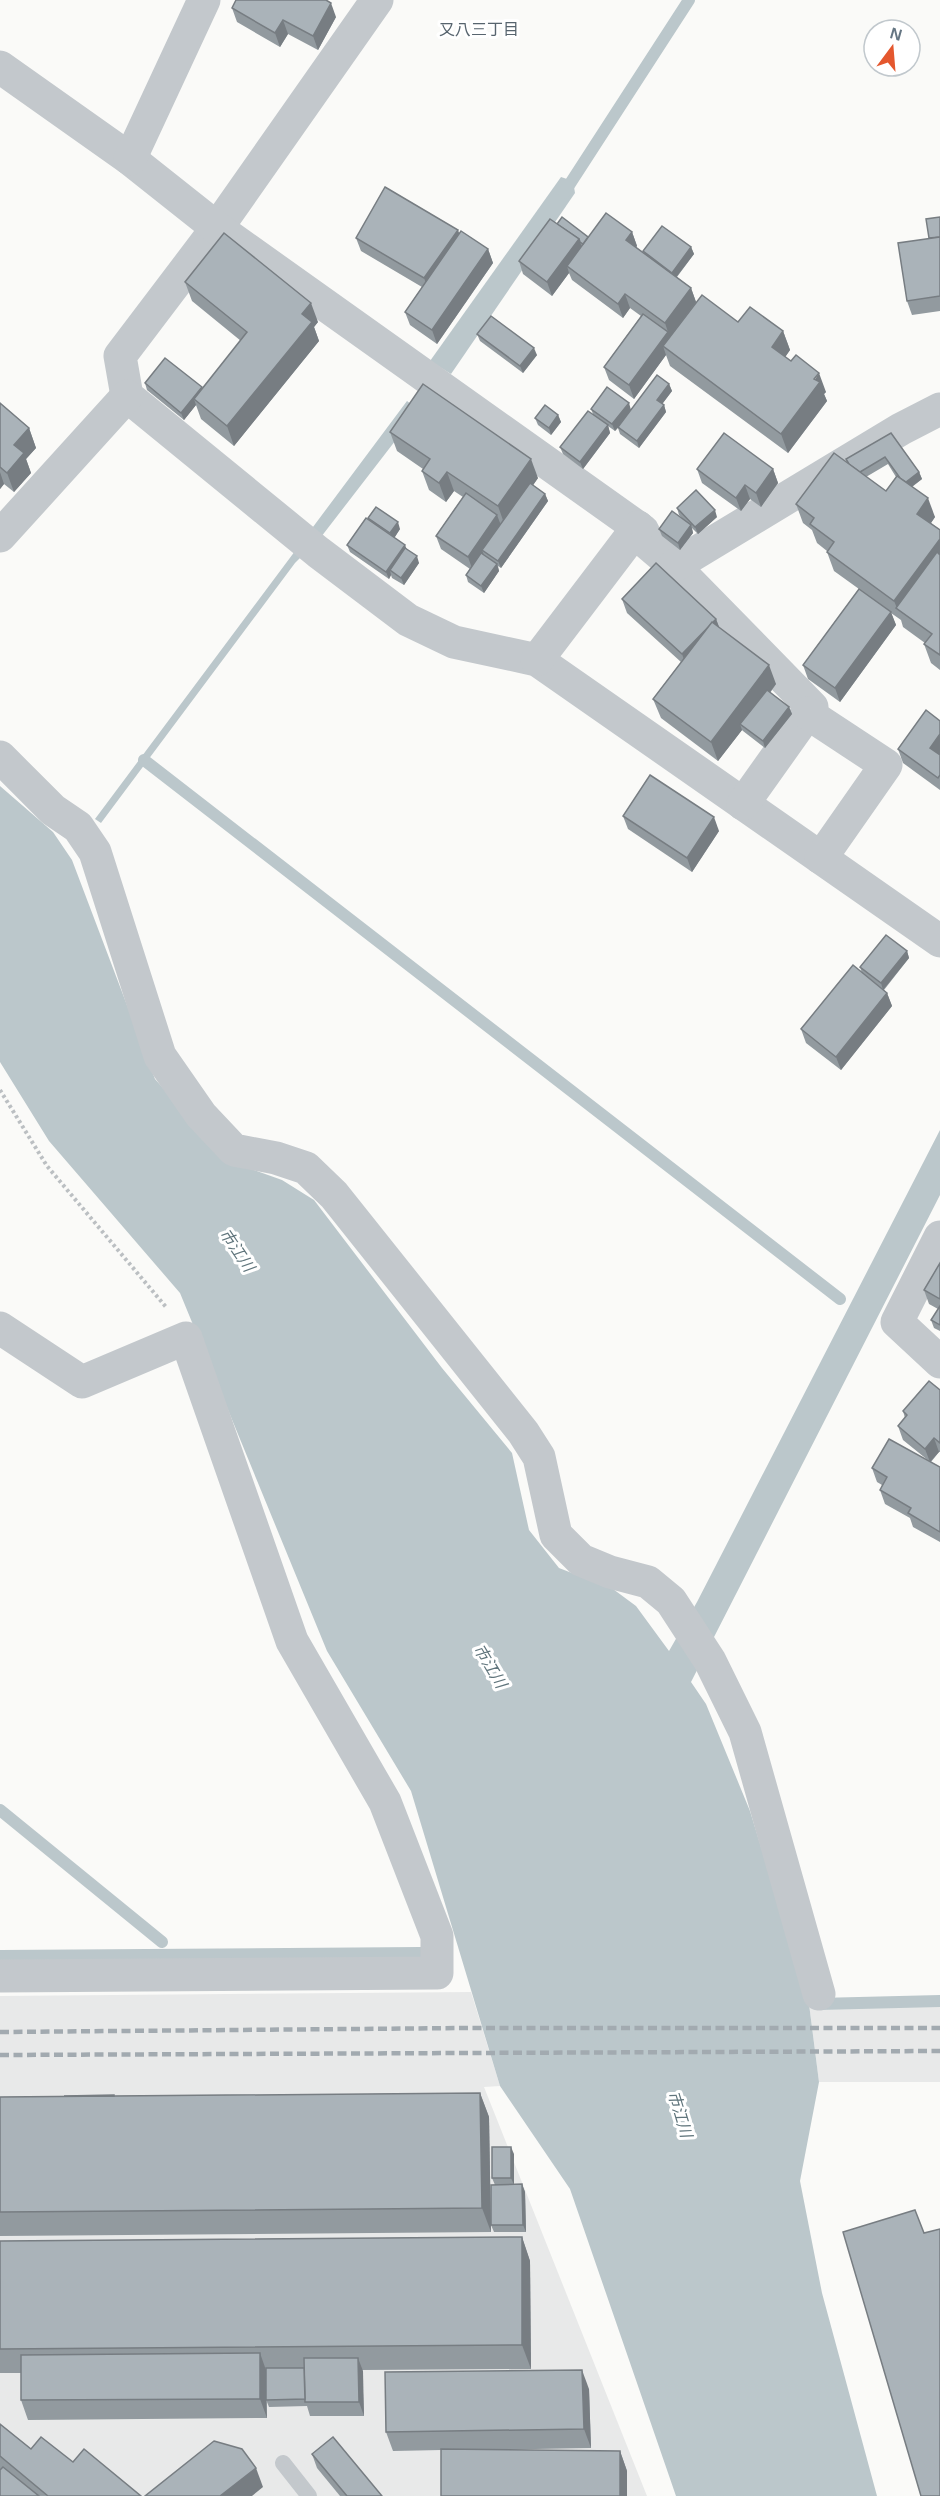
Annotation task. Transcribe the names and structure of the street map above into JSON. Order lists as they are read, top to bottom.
{
  "districts": ["又八三丁目"],
  "water": ["市江川"],
  "north": "top"
}
